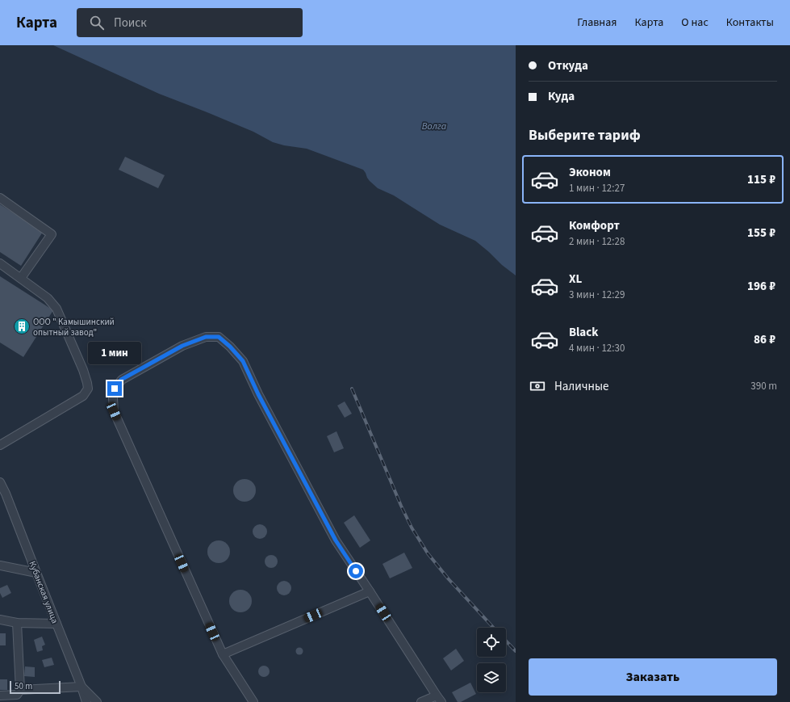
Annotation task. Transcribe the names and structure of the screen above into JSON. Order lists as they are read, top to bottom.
{
  "streets": {
    "street": ["Кубанская улица"]
  },
  "water": ["Волга"],
  "places": {
    "building": ["ООО \" Камышинский опытный завод\""]
  },
  "scale_bar": "50 m",
  "page": {
    "header": "Карта",
    "search": "Поиск",
    "nav": [
      "Главная",
      "Карта",
      "О нас",
      "Контакты"
    ],
    "banner": ["Откуда", "Куда"],
    "heading": "Выберите тариф",
    "list": [
      {
        "name": "Эконом",
        "note": "1 мин · 12:27",
        "value": "115 ₽"
      },
      {
        "name": "Комфорт",
        "note": "2 мин · 12:28",
        "value": "155 ₽"
      },
      {
        "name": "XL",
        "note": "3 мин · 12:29",
        "value": "196 ₽"
      },
      {
        "name": "Black",
        "note": "4 мин · 12:30",
        "value": "86 ₽"
      }
    ],
    "bubble": "1 мин",
    "pay": ["Наличные", "390 m"],
    "buttons": "Заказать",
    "scale": "50 m"
  }
}
